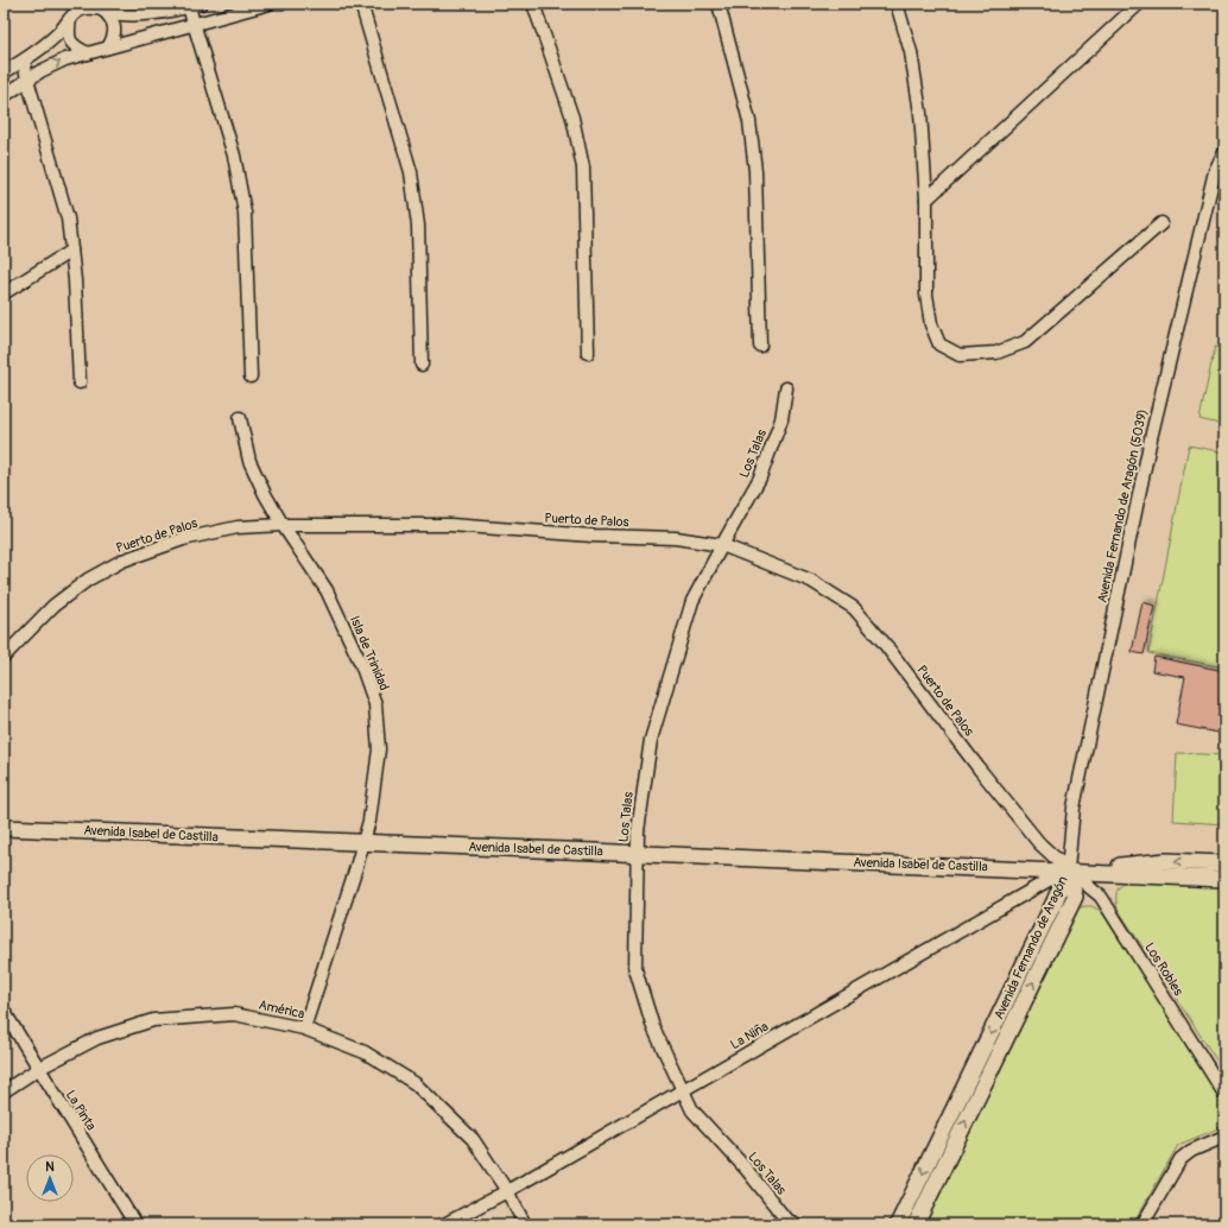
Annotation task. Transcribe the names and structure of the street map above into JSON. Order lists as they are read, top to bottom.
{
  "streets": {
    "street": [
      "Los Talas",
      "Avenida Fernando de Aragón (5039)",
      "Puerto de Palos",
      "Isla de Trinidad",
      "Avenida Isabel de Castilla",
      "Avenida Fernando de Aragón",
      "Los Robles",
      "América",
      "La Niña",
      "La Pinta"
    ]
  },
  "crossings": [
    ["Los Talas", "Puerto de Palos"],
    ["Los Talas", "Avenida Isabel de Castilla"],
    ["Los Talas", "La Niña"],
    ["Avenida Fernando de Aragón (5039)", "Puerto de Palos"],
    ["Avenida Fernando de Aragón (5039)", "Avenida Isabel de Castilla"],
    ["Avenida Fernando de Aragón (5039)", "Avenida Fernando de Aragón"],
    ["Avenida Fernando de Aragón (5039)", "Los Robles"],
    ["Avenida Fernando de Aragón (5039)", "La Niña"],
    ["Puerto de Palos", "Isla de Trinidad"],
    ["Puerto de Palos", "Avenida Isabel de Castilla"],
    ["Puerto de Palos", "Avenida Fernando de Aragón"],
    ["Puerto de Palos", "Los Robles"],
    ["Puerto de Palos", "La Niña"],
    ["Isla de Trinidad", "Avenida Isabel de Castilla"],
    ["Isla de Trinidad", "América"],
    ["Avenida Isabel de Castilla", "Avenida Fernando de Aragón"],
    ["Avenida Isabel de Castilla", "Los Robles"],
    ["Avenida Isabel de Castilla", "La Niña"],
    ["Avenida Fernando de Aragón", "Los Robles"],
    ["Avenida Fernando de Aragón", "La Niña"],
    ["Los Robles", "La Niña"],
    ["América", "La Niña"],
    ["América", "La Pinta"]
  ],
  "north": "top"
}
